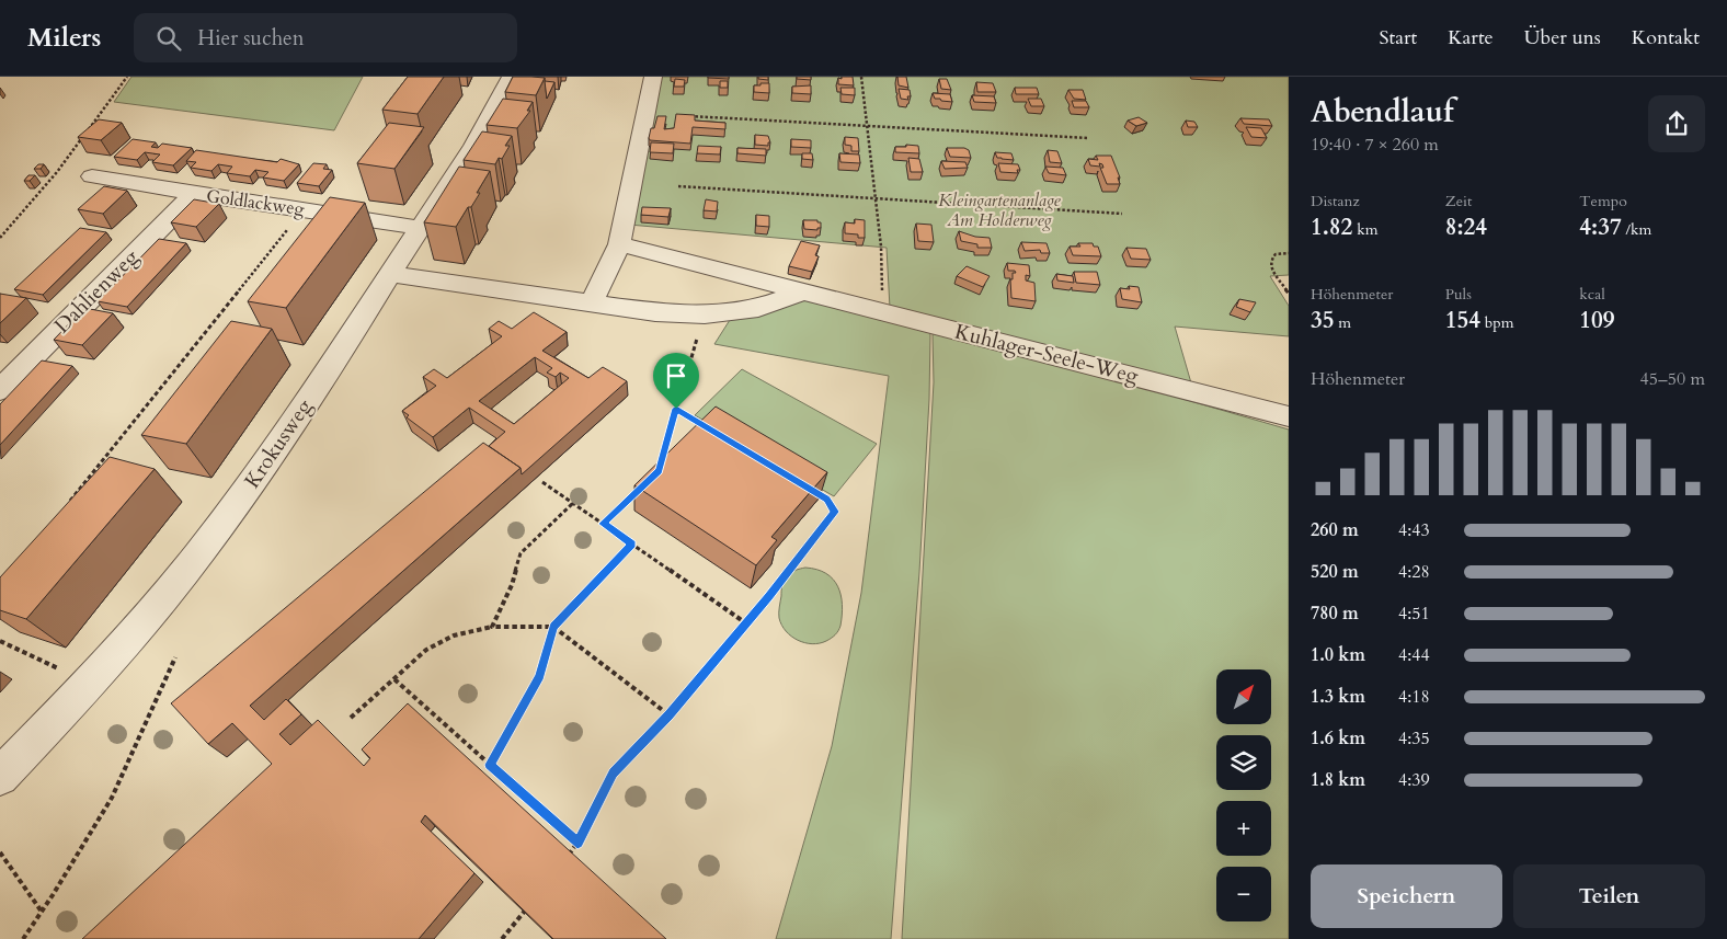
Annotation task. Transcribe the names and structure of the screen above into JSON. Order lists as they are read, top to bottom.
{
  "streets": {
    "street": [
      "Goldlackweg",
      "Dahlienweg",
      "Kuhlager-Seele-Weg",
      "Krokusweg"
    ]
  },
  "crossings": [
    ["Goldlackweg", "Dahlienweg"],
    ["Goldlackweg", "Krokusweg"]
  ],
  "parks": ["Kleingartenanlage Am Holderweg"],
  "north": "top right",
  "page": {
    "header": "Milers",
    "search": "Hier suchen",
    "nav": [
      "Start",
      "Karte",
      "Über uns",
      "Kontakt"
    ],
    "heading": ["Abendlauf", "19:40 · 7 × 260 m"],
    "stats": [
      ["Distanz", "1.82 km"],
      ["Zeit", "8:24"],
      ["Tempo", "4:37 /km"],
      ["Höhenmeter", "35 m"],
      ["Puls", "154 bpm"],
      ["kcal", "109"]
    ],
    "chart": ["Höhenmeter", "45–50 m"],
    "list": [
      {
        "name": "260 m",
        "note": "4:43"
      },
      {
        "name": "520 m",
        "note": "4:28"
      },
      {
        "name": "780 m",
        "note": "4:51"
      },
      {
        "name": "1.0 km",
        "note": "4:44"
      },
      {
        "name": "1.3 km",
        "note": "4:18"
      },
      {
        "name": "1.6 km",
        "note": "4:35"
      },
      {
        "name": "1.8 km",
        "note": "4:39"
      }
    ],
    "map_buttons": ["+", "−"],
    "buttons": ["Speichern", "Teilen"]
  }
}
